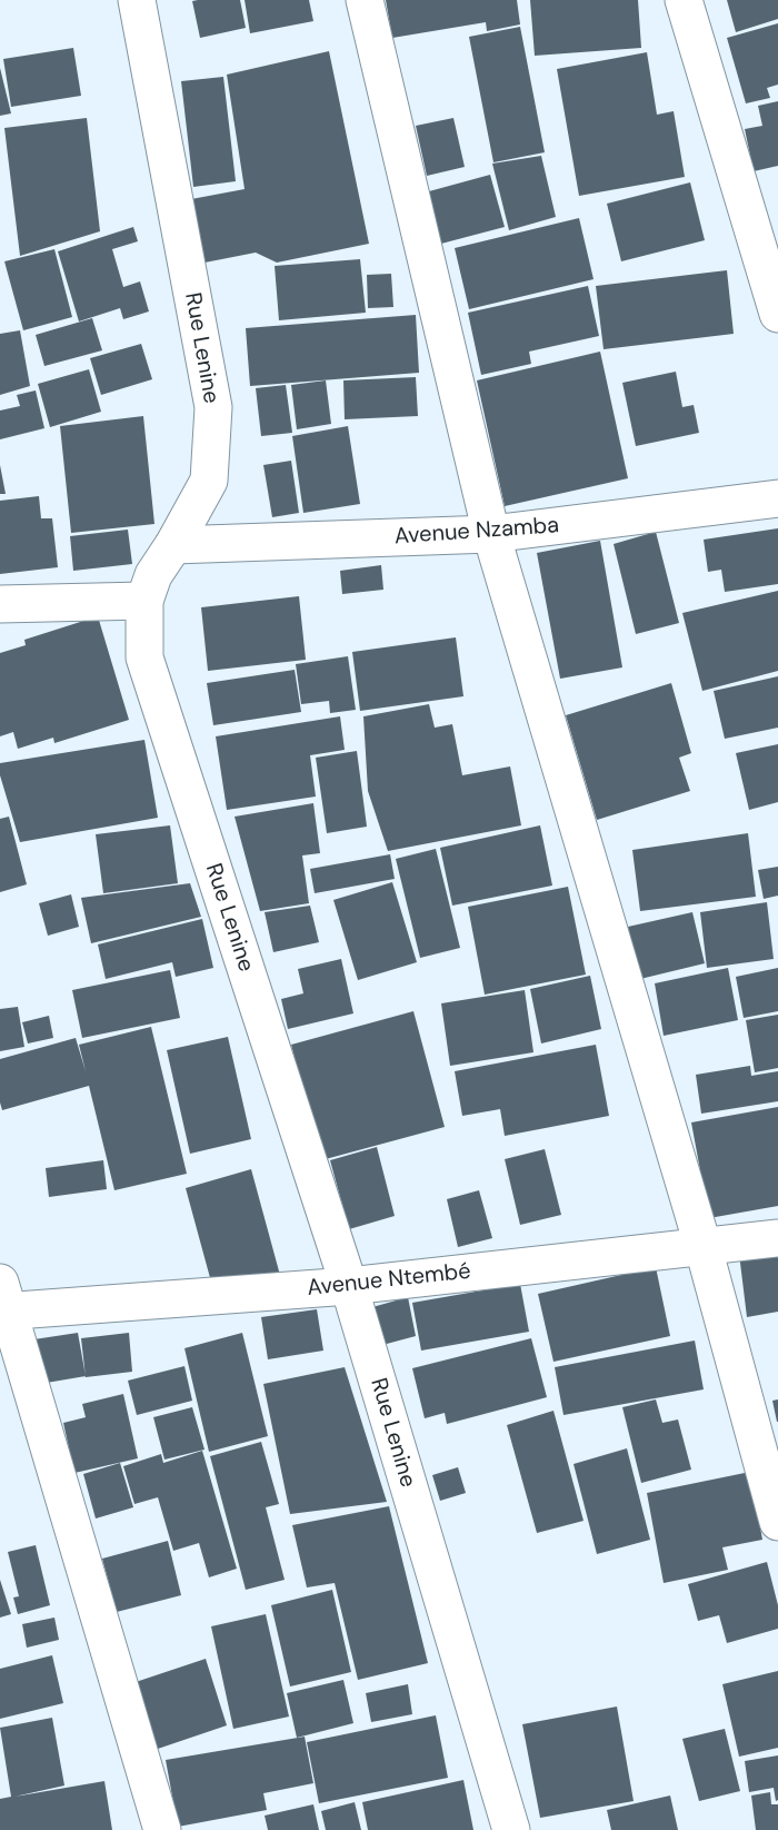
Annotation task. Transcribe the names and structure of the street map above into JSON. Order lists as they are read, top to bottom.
{
  "streets": {
    "street": ["Rue Lenine", "Avenue Nzamba", "Avenue Ntembé"]
  },
  "crossings": [
    ["Rue Lenine", "Avenue Nzamba"],
    ["Rue Lenine", "Avenue Ntembé"]
  ]
}
